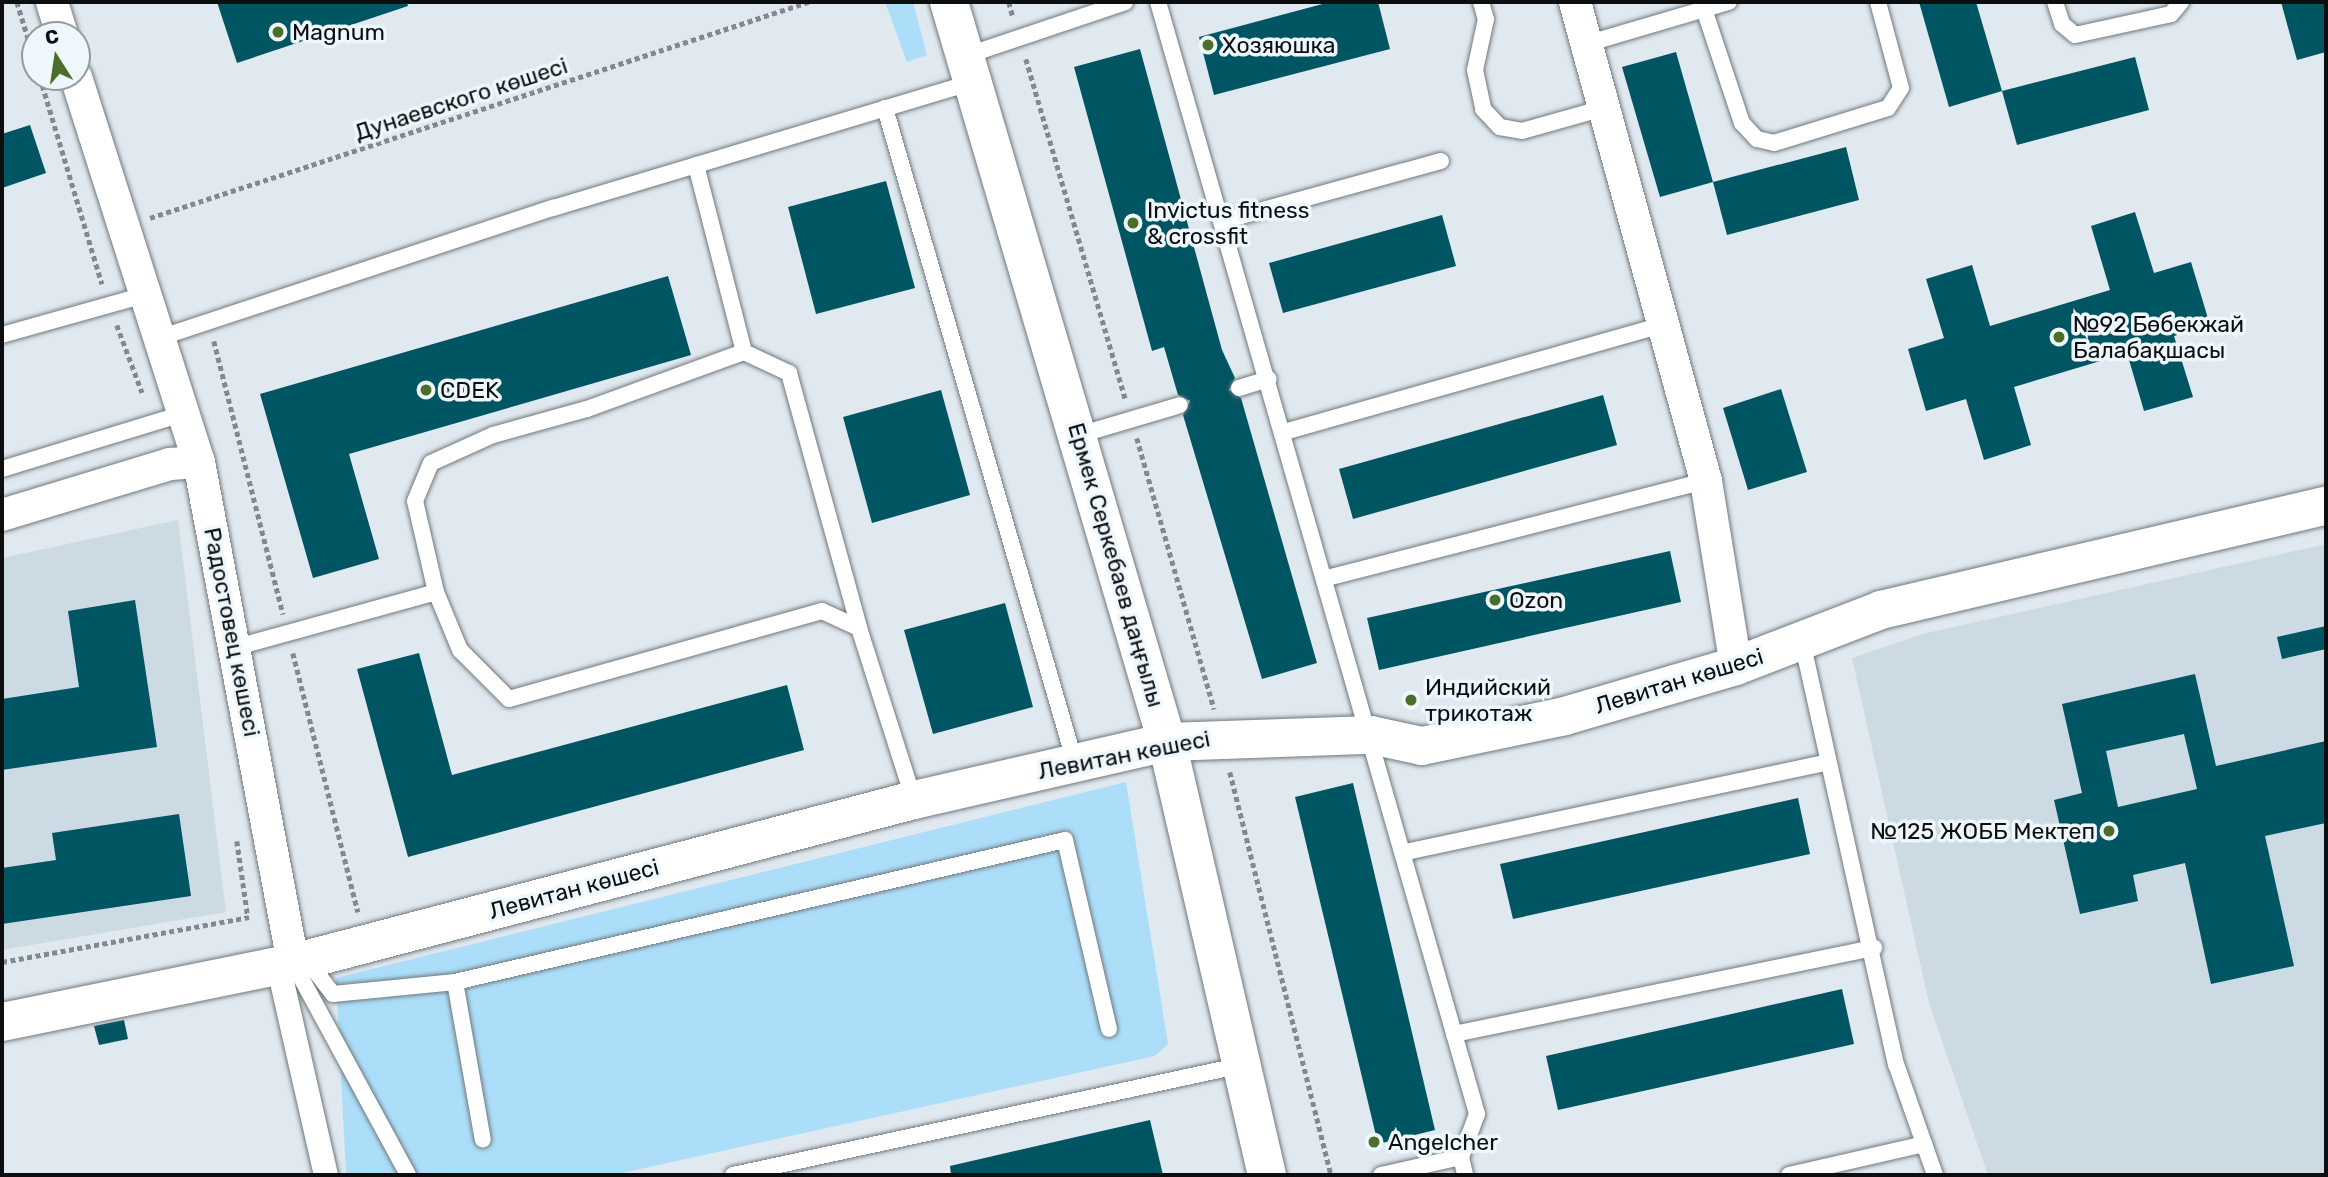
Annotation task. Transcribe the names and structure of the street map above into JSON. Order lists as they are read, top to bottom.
{
  "streets": {
    "street": ["Ермек Серкебаев даңғылы", "Радостовец көшесі", "Левитан көшесі"],
    "path": ["Дунаевского көшесі"]
  },
  "crossings": [
    ["Дунаевского көшесі", "Радостовец көшесі"],
    ["Ермек Серкебаев даңғылы", "Левитан көшесі"],
    ["Радостовец көшесі", "Левитан көшесі"]
  ],
  "places": [
    "Magnum",
    "Хозяюшка",
    "Invictus fitness & crossfit",
    "№92 Бөбекжай Балабақшасы",
    "CDEK",
    "Ozon",
    "Индийский трикотаж",
    "№125 ЖОББ Мектеп",
    "Angelcher"
  ],
  "north": "top"
}
